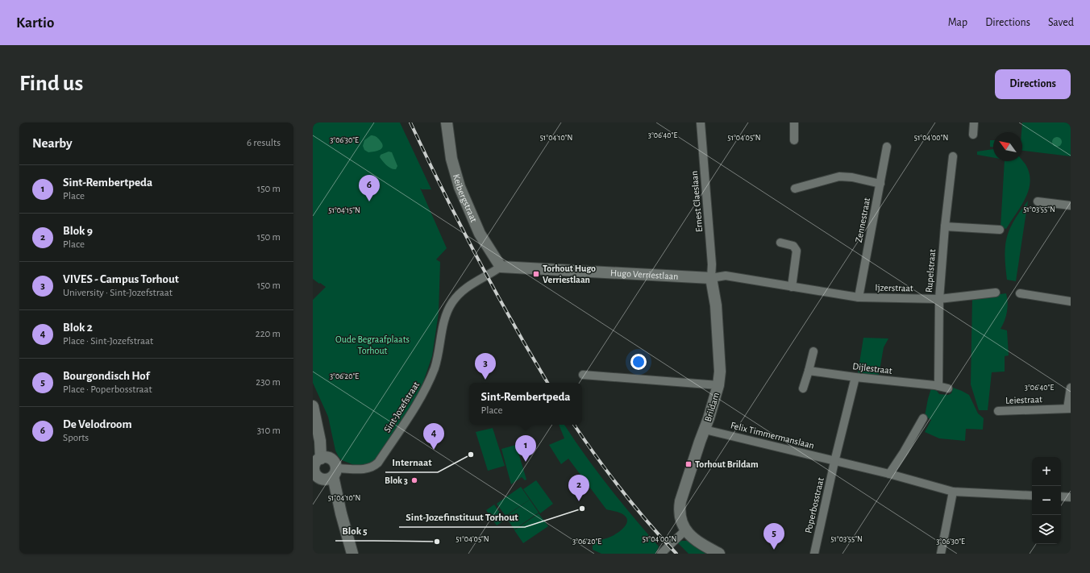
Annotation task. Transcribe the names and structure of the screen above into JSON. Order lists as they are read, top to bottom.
{
  "streets": {
    "street": [
      "Keibergstraat",
      "Ernest Claeslaan",
      "Zennestraat",
      "Rupelstraat",
      "Hugo Verriestlaan",
      "Ijzerstraat",
      "Dijlestraat",
      "Leiestraat",
      "Sint-Jozefstraat",
      "Brildam",
      "Felix Timmermanslaan",
      "Poperbosstraat"
    ]
  },
  "crossings": [
    ["Keibergstraat", "Hugo Verriestlaan"],
    ["Keibergstraat", "Sint-Jozefstraat"],
    ["Ernest Claeslaan", "Hugo Verriestlaan"],
    ["Ernest Claeslaan", "Ijzerstraat"],
    ["Ernest Claeslaan", "Brildam"],
    ["Zennestraat", "Ijzerstraat"],
    ["Rupelstraat", "Ijzerstraat"],
    ["Rupelstraat", "Dijlestraat"],
    ["Hugo Verriestlaan", "Ijzerstraat"],
    ["Hugo Verriestlaan", "Sint-Jozefstraat"],
    ["Hugo Verriestlaan", "Brildam"],
    ["Ijzerstraat", "Brildam"],
    ["Dijlestraat", "Poperbosstraat"],
    ["Brildam", "Felix Timmermanslaan"],
    ["Felix Timmermanslaan", "Poperbosstraat"]
  ],
  "parks": ["Oude Begraafplaats Torhout"],
  "places": {
    "transit": ["Torhout Hugo Verriestlaan", "Torhout Brildam"],
    "other": [
      "Internaat",
      "Blok 3",
      "Sint-Jozefinstituut Torhout",
      "Blok 5"
    ]
  },
  "north": "top left",
  "page": {
    "header": "Kartio",
    "nav": ["Map", "Directions", "Saved"],
    "buttons": "Directions",
    "title": "Find us",
    "heading": ["Nearby", "6 results"],
    "list": [
      {
        "mark": "1",
        "name": "Sint-Rembertpeda",
        "note": "Place",
        "value": "150 m"
      },
      {
        "mark": "2",
        "name": "Blok 9",
        "note": "Place",
        "value": "150 m"
      },
      {
        "mark": "3",
        "name": "VIVES - Campus Torhout",
        "note": "University · Sint-Jozefstraat",
        "value": "150 m"
      },
      {
        "mark": "4",
        "name": "Blok 2",
        "note": "Place · Sint-Jozefstraat",
        "value": "220 m"
      },
      {
        "mark": "5",
        "name": "Bourgondisch Hof",
        "note": "Place · Poperbosstraat",
        "value": "230 m"
      },
      {
        "mark": "6",
        "name": "De Velodroom",
        "note": "Sports",
        "value": "310 m"
      }
    ],
    "pins": [
      "6",
      "3",
      "4",
      "1",
      "2",
      "5"
    ],
    "popup": ["Sint-Rembertpeda", "Place"],
    "map_buttons": ["+", "−"]
  },
  "coordinates": [
    "3°06'40\"E",
    "51°04'10\"N",
    "51°04'05\"N",
    "51°04'00\"N",
    "3°06'30\"E",
    "51°03'55\"N",
    "51°04'15\"N",
    "3°06'20\"E"
  ]
}
